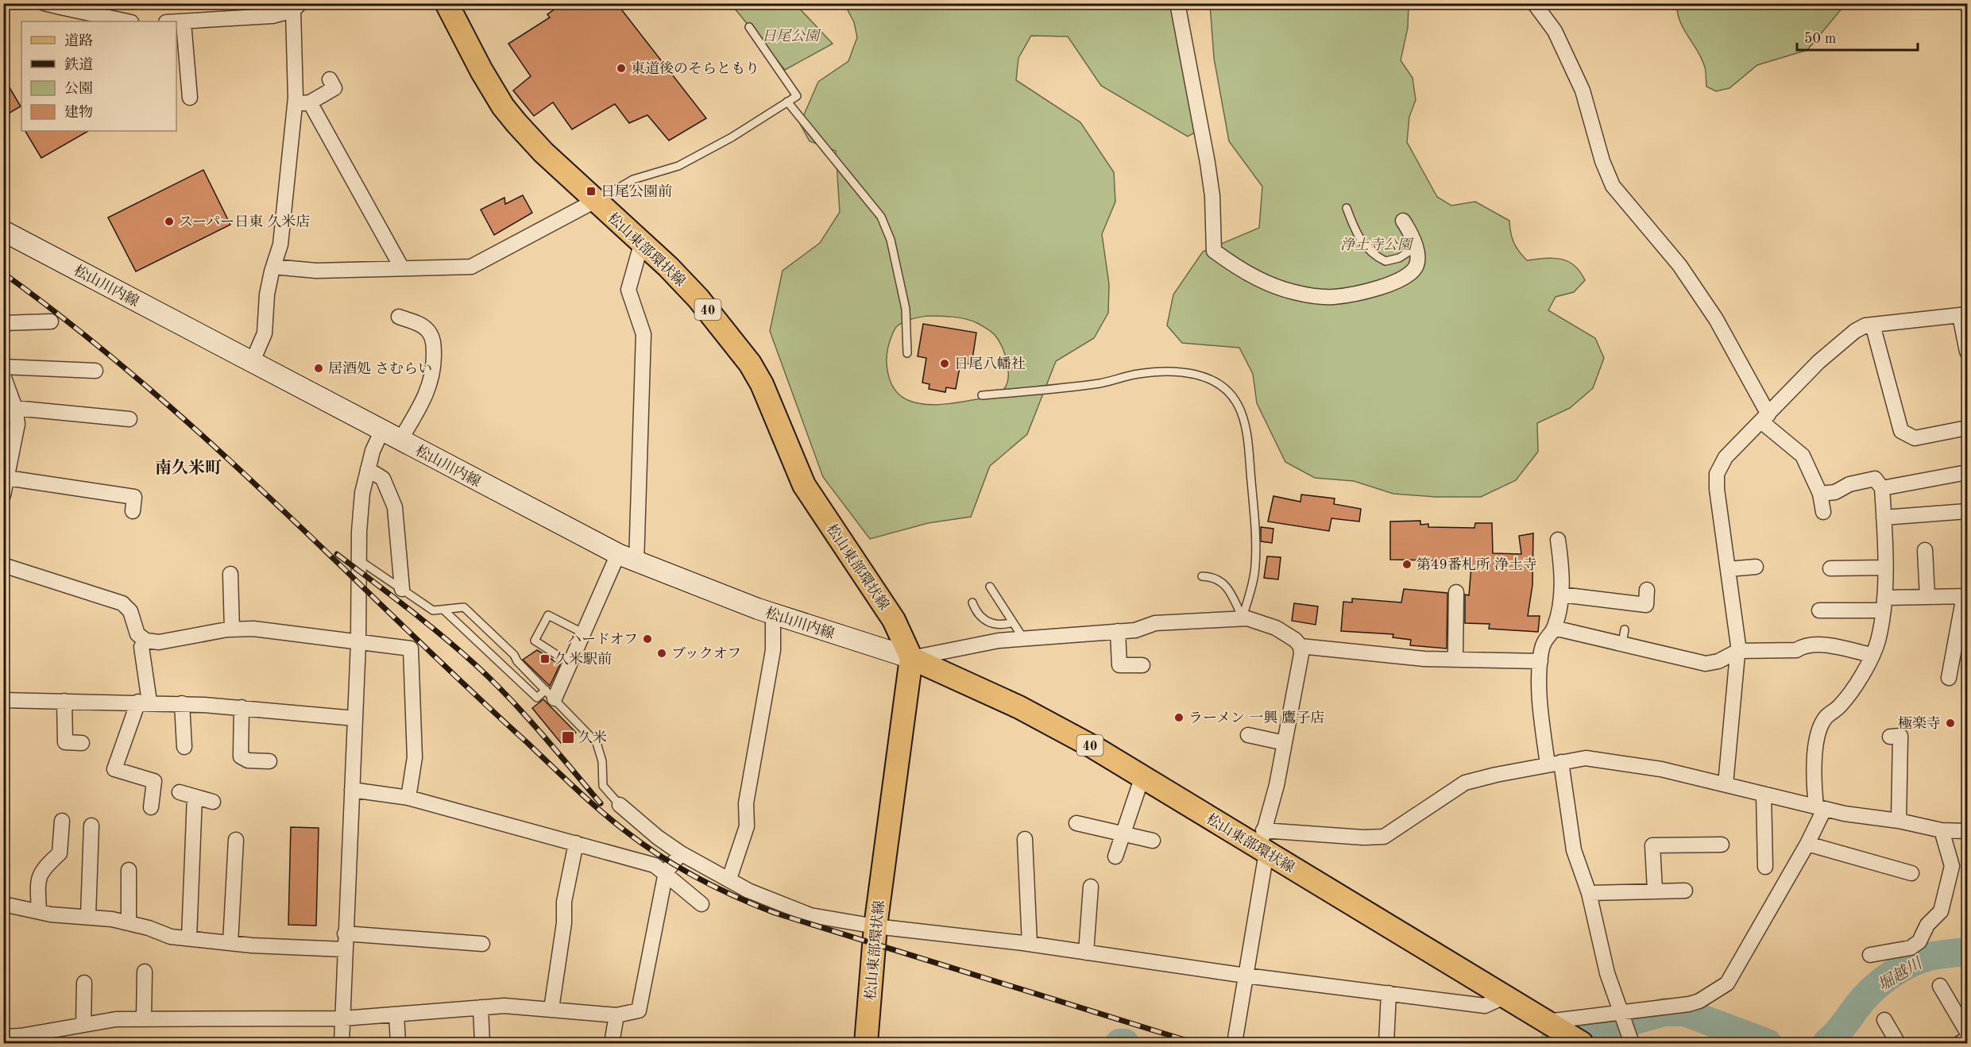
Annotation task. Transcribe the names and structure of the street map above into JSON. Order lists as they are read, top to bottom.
{
  "streets": {
    "main road": ["松山東部環状線", "松山川内線", "40"]
  },
  "crossings": [
    ["松山東部環状線", "松山川内線"]
  ],
  "districts": ["南久米町"],
  "water": ["堀越川"],
  "parks": ["日尾公園", "浄土寺公園"],
  "places": {
    "other": [
      "東道後のそらともり",
      "スーパー日東 久米店",
      "日尾八幡社",
      "居酒処 さむらい",
      "第49番札所 浄土寺",
      "ハードオフ",
      "ブックオフ",
      "ラーメン 一興 鷹子店",
      "極楽寺"
    ],
    "transit": ["日尾公園前", "久米駅前", "久米"]
  },
  "legend": [
    "道路",
    "鉄道",
    "公園",
    "建物"
  ],
  "scale_bar": "50 m"
}
